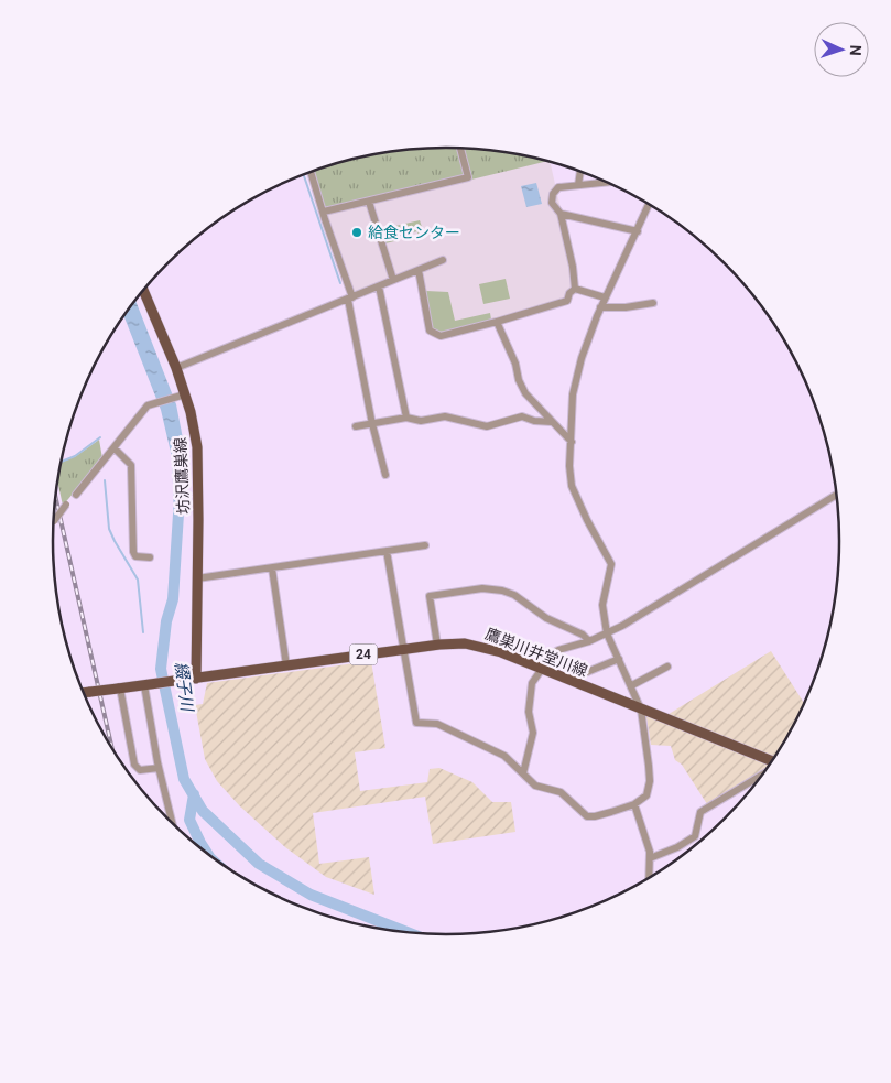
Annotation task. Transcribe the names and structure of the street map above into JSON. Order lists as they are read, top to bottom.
{
  "streets": {
    "main road": ["坊沢鷹巣線", "鷹巣川井堂川線", "24"]
  },
  "crossings": [
    ["坊沢鷹巣線", "鷹巣川井堂川線"]
  ],
  "water": ["綴子川"],
  "places": ["給食センター"],
  "north": "right"
}
